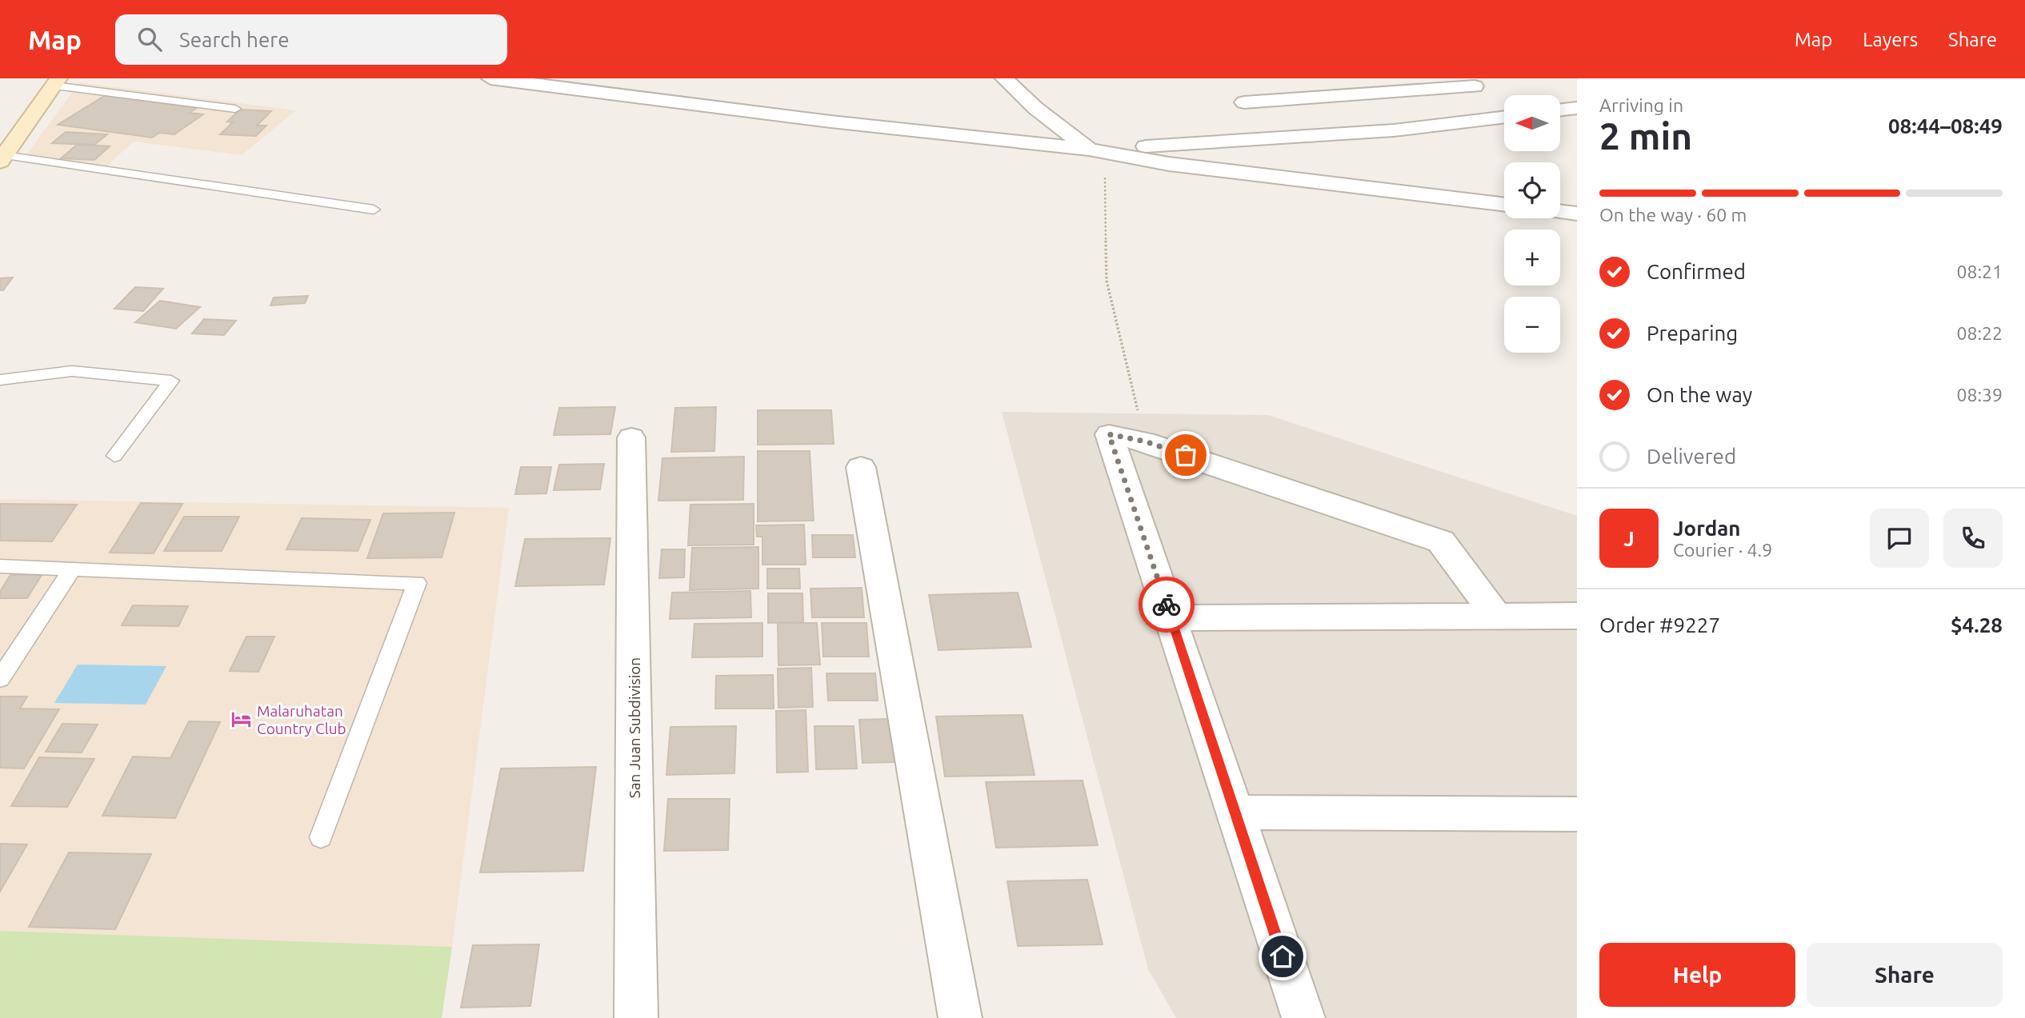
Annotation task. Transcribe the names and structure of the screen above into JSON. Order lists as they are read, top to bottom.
{
  "streets": {
    "street": ["San Juan Subdivision"]
  },
  "places": {
    "hotel": ["Malaruhatan Country Club"]
  },
  "north": "left",
  "page": {
    "header": "Map",
    "search": "Search here",
    "nav": ["Map", "Layers", "Share"],
    "heading": ["2 min", "Arriving in", "08:44–08:49"],
    "panel": [
      "Jordan",
      "Courier · 4.9",
      "Order #9227",
      "$4.28"
    ],
    "map_buttons": ["+", "−"],
    "bar": "On the way · 60 m",
    "list": [
      ["Confirmed", "08:21"],
      ["Preparing", "08:22"],
      ["On the way", "08:39"],
      "Delivered"
    ],
    "round": "J",
    "buttons": ["Help", "Share"]
  }
}
